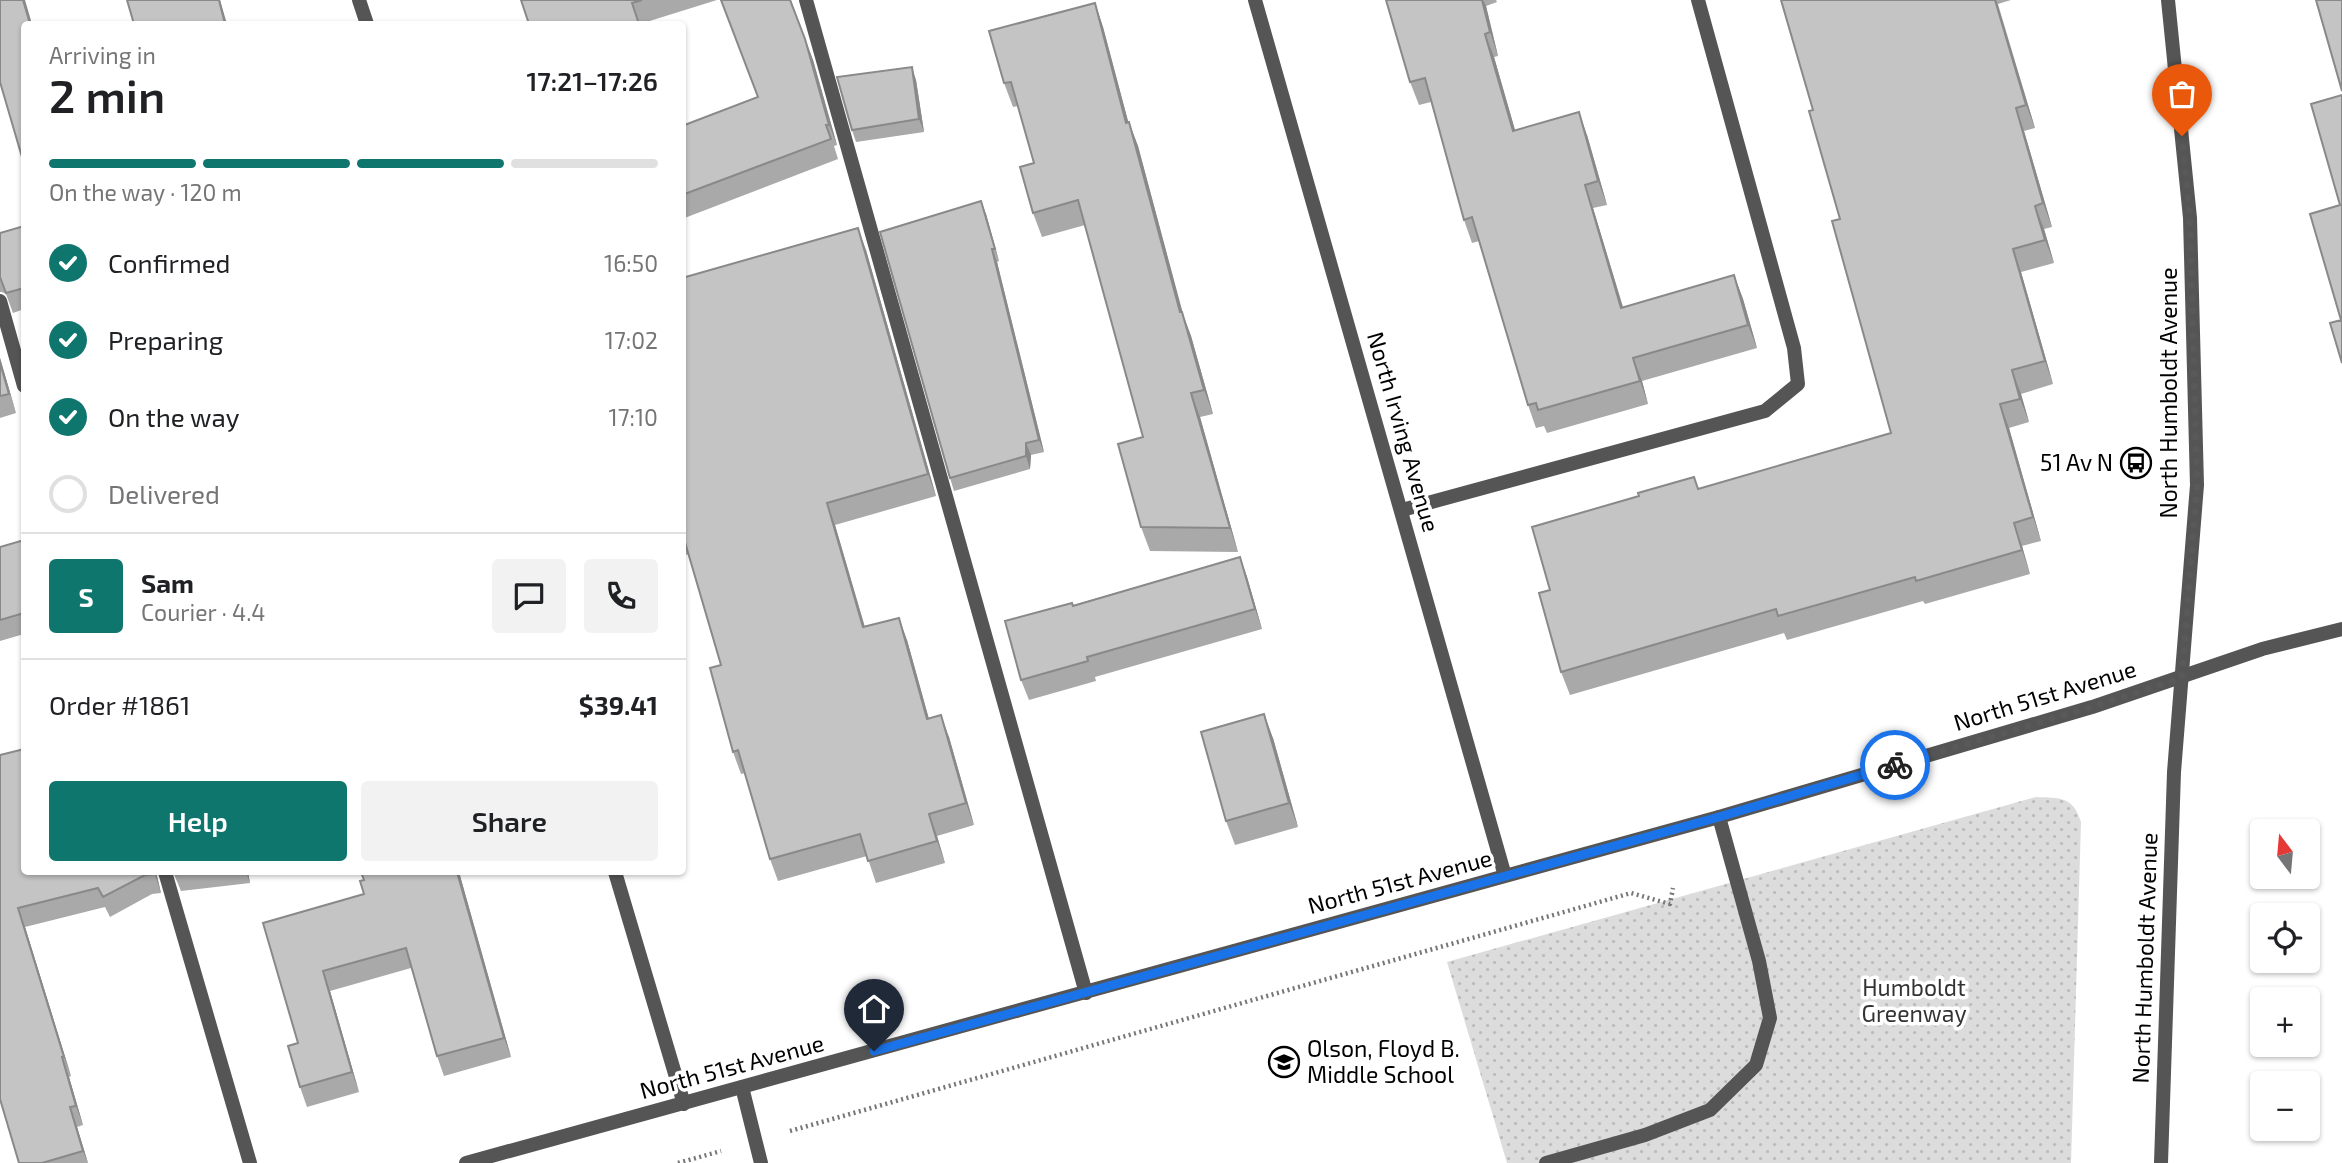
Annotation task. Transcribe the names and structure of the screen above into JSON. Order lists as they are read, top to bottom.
{
  "streets": {
    "street": ["North Humboldt Avenue", "North Irving Avenue", "North 51st Avenue"]
  },
  "crossings": [
    ["North Humboldt Avenue", "North 51st Avenue"],
    ["North Irving Avenue", "North 51st Avenue"]
  ],
  "parks": ["Humboldt Greenway"],
  "places": {
    "bus stop": ["51 Av N"],
    "school or university": ["Olson, Floyd B. Middle School"]
  },
  "north": "top",
  "page": {
    "heading": ["2 min", "Arriving in", "17:21–17:26"],
    "panel": [
      "Sam",
      "Courier · 4.4",
      "Order #1861",
      "$39.41"
    ],
    "bar": "On the way · 120 m",
    "list": [
      ["Confirmed", "16:50"],
      ["Preparing", "17:02"],
      ["On the way", "17:10"],
      "Delivered"
    ],
    "round": "S",
    "buttons": ["Help", "Share"],
    "map_buttons": ["+", "−"]
  }
}
